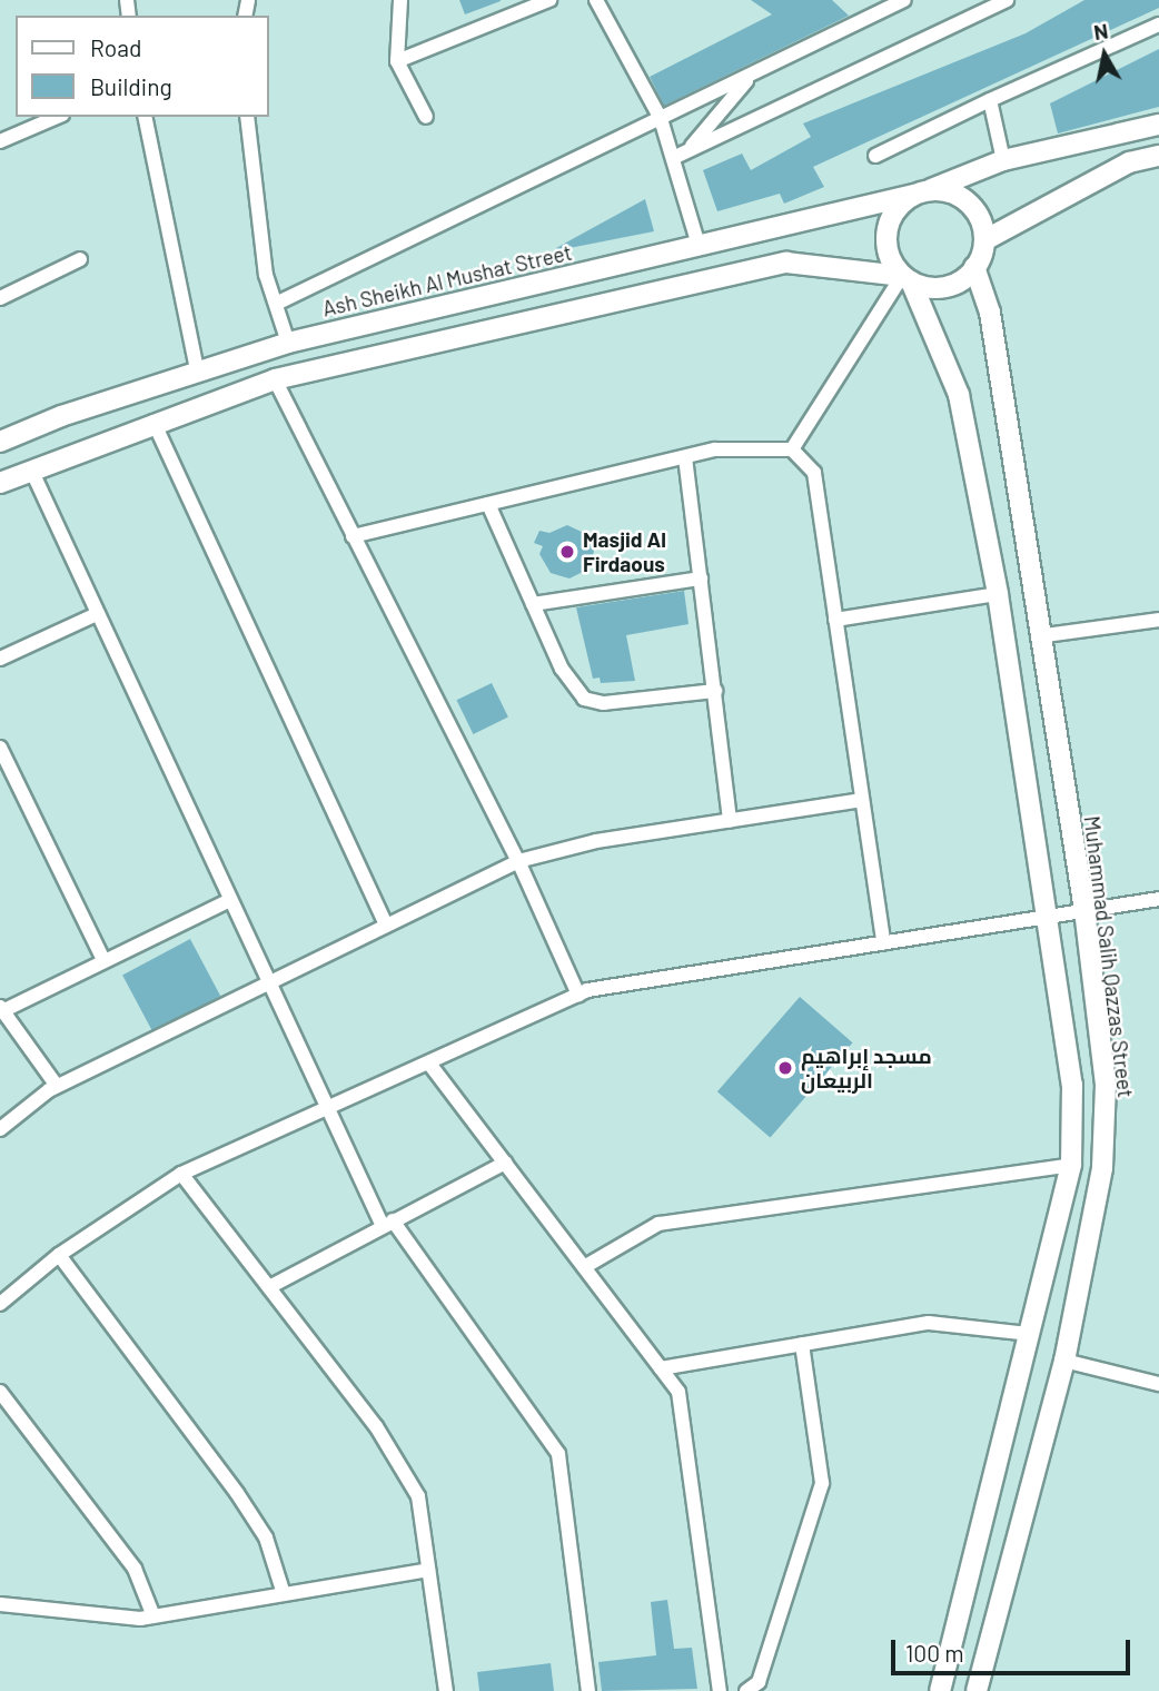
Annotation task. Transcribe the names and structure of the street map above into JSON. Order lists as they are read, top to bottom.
{
  "streets": {
    "street": ["Ash Sheikh Al Mushat Street", "Muhammad Salih Qazzas Street"]
  },
  "crossings": [
    ["Ash Sheikh Al Mushat Street", "Muhammad Salih Qazzas Street"]
  ],
  "places": ["Masjid Al Firdaous", "مسجد إبراهيم الربيعان"],
  "legend": ["Road", "Building"],
  "scale_bar": "100 m",
  "north": "top"
}
